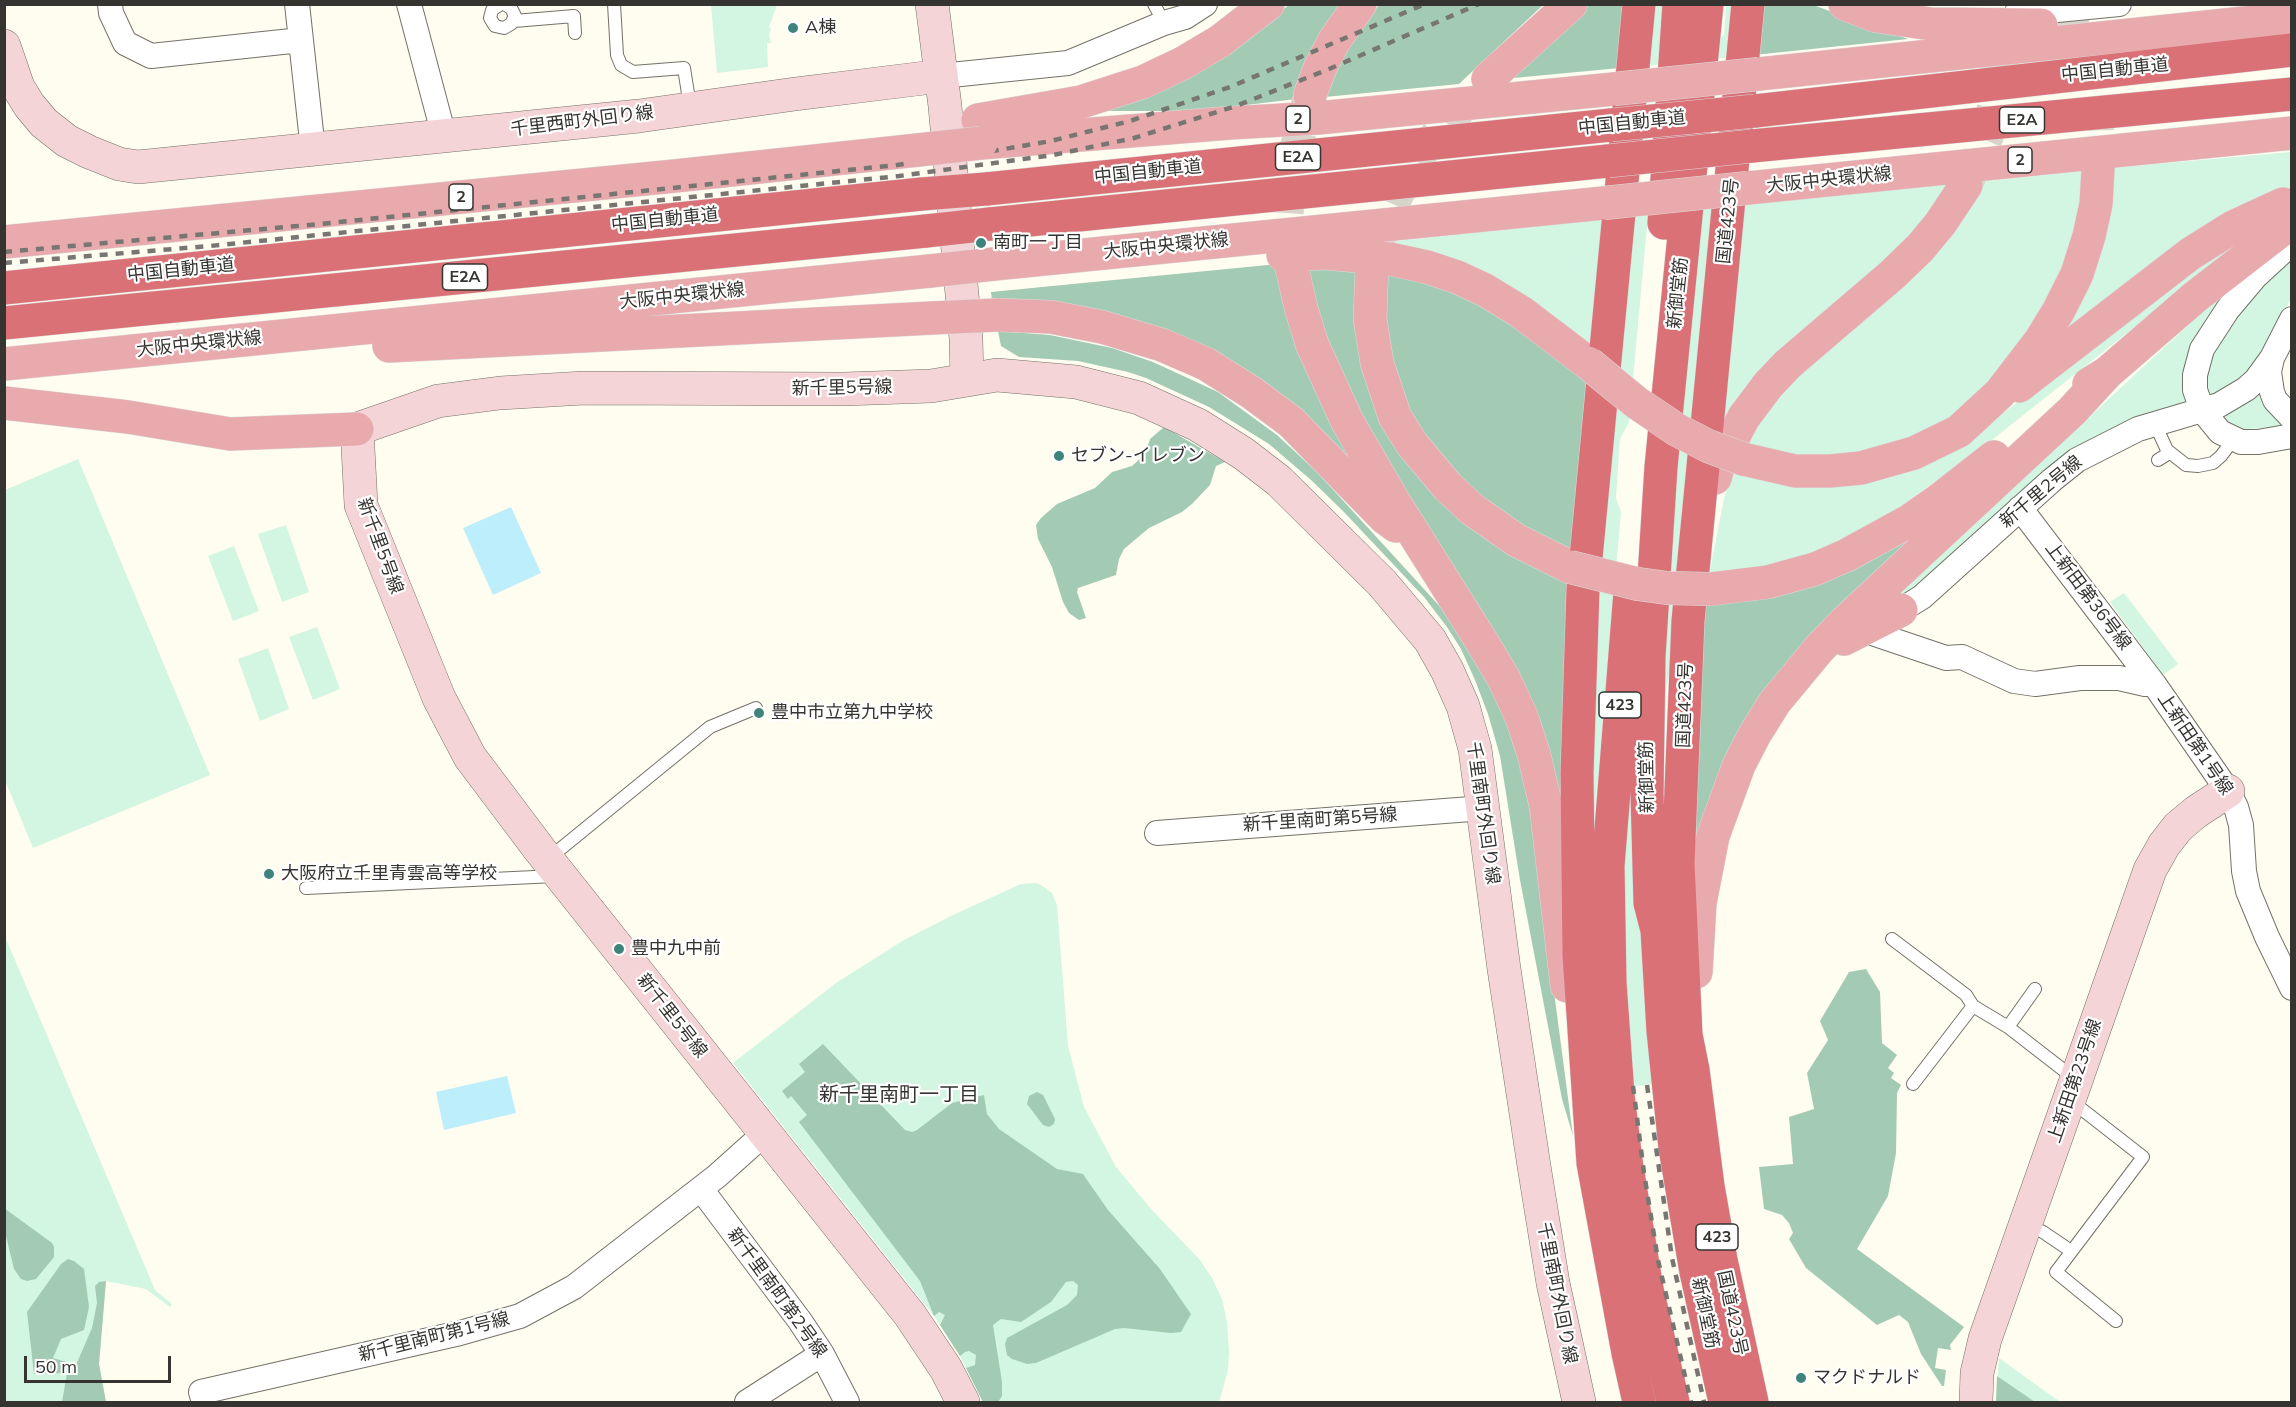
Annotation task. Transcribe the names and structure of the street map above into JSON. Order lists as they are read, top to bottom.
{
  "streets": {
    "highway": [
      "中国自動車道",
      "E2A",
      "国道423号",
      "新御堂筋",
      "423"
    ],
    "main road": ["2", "大阪中央環状線"],
    "street": [
      "千里西町外回り線",
      "新千里5号線",
      "新千里2号線",
      "上新田第36号線",
      "上新田第1号線",
      "千里南町外回り線",
      "新千里南町第5号線",
      "上新田第23号線",
      "新千里南町第2号線",
      "新千里南町第1号線"
    ]
  },
  "crossings": [
    ["新千里5号線", "千里南町外回り線"],
    ["新千里5号線", "新千里南町第1号線"],
    ["新千里2号線", "上新田第36号線"],
    ["上新田第36号線", "上新田第1号線"],
    ["上新田第1号線", "上新田第23号線"],
    ["千里南町外回り線", "新千里南町第5号線"],
    ["新千里南町第2号線", "新千里南町第1号線"]
  ],
  "districts": ["新千里南町一丁目"],
  "places": [
    "A棟",
    "南町一丁目",
    "セブン-イレブン",
    "豊中市立第九中学校",
    "大阪府立千里青雲高等学校",
    "豊中九中前",
    "マクドナルド"
  ],
  "scale_bar": "50 m"
}
